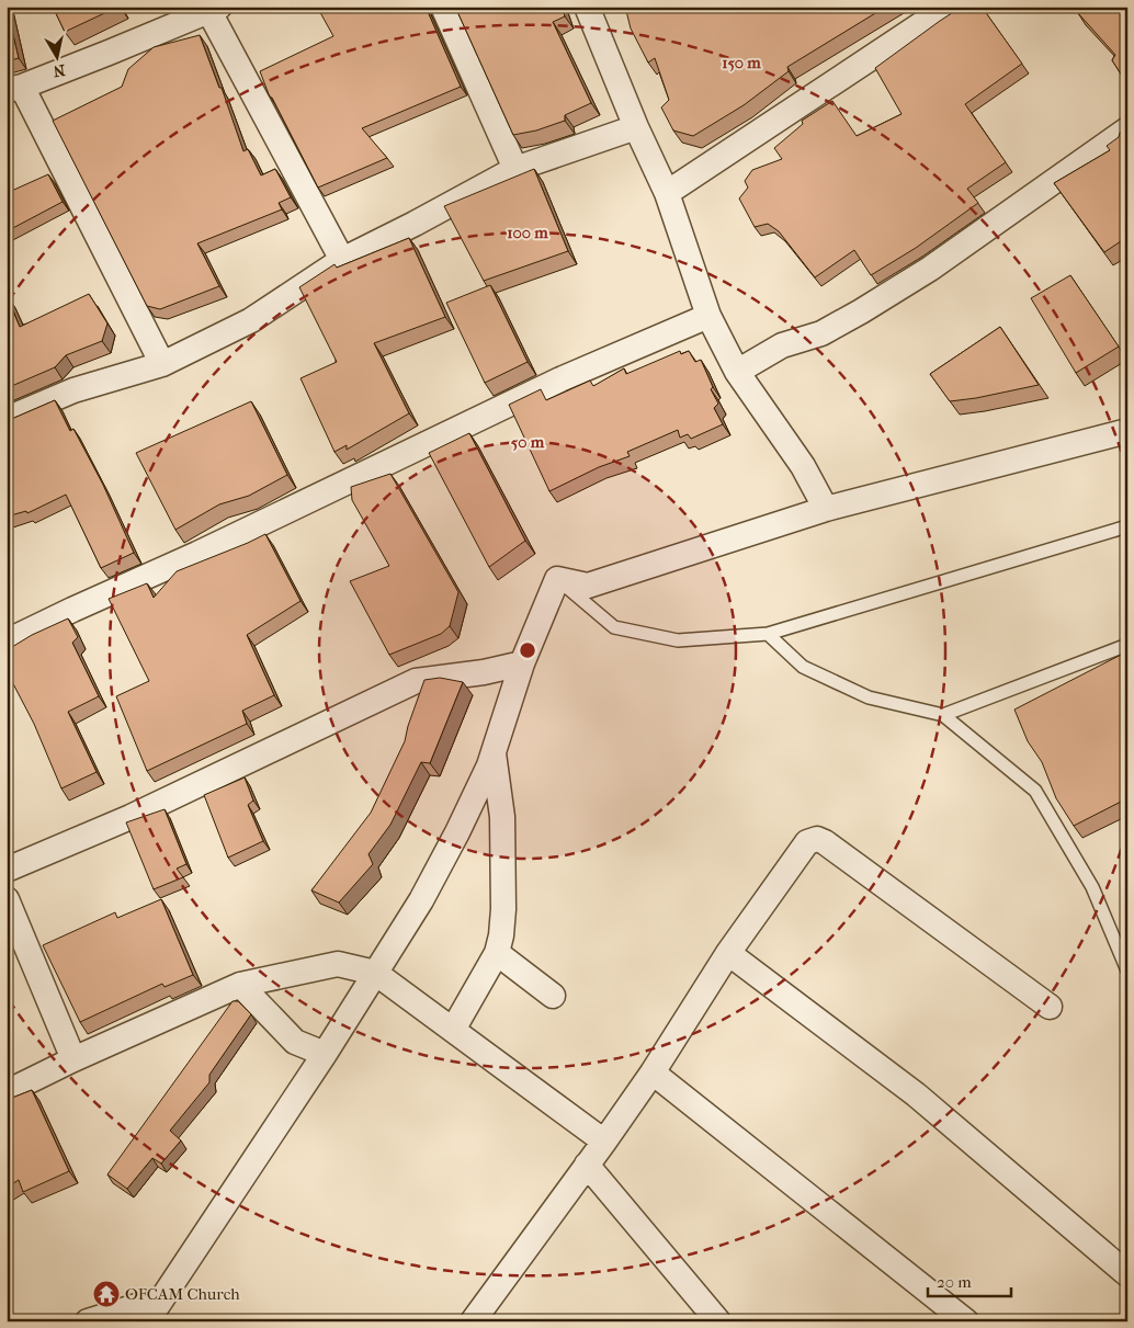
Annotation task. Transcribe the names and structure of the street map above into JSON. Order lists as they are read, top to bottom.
{
  "places": {
    "temple": ["OFCAM Church"]
  },
  "scale_bar": "20 m",
  "north": "bottom",
  "rings": ["150 m", "100 m", "50 m"]
}
